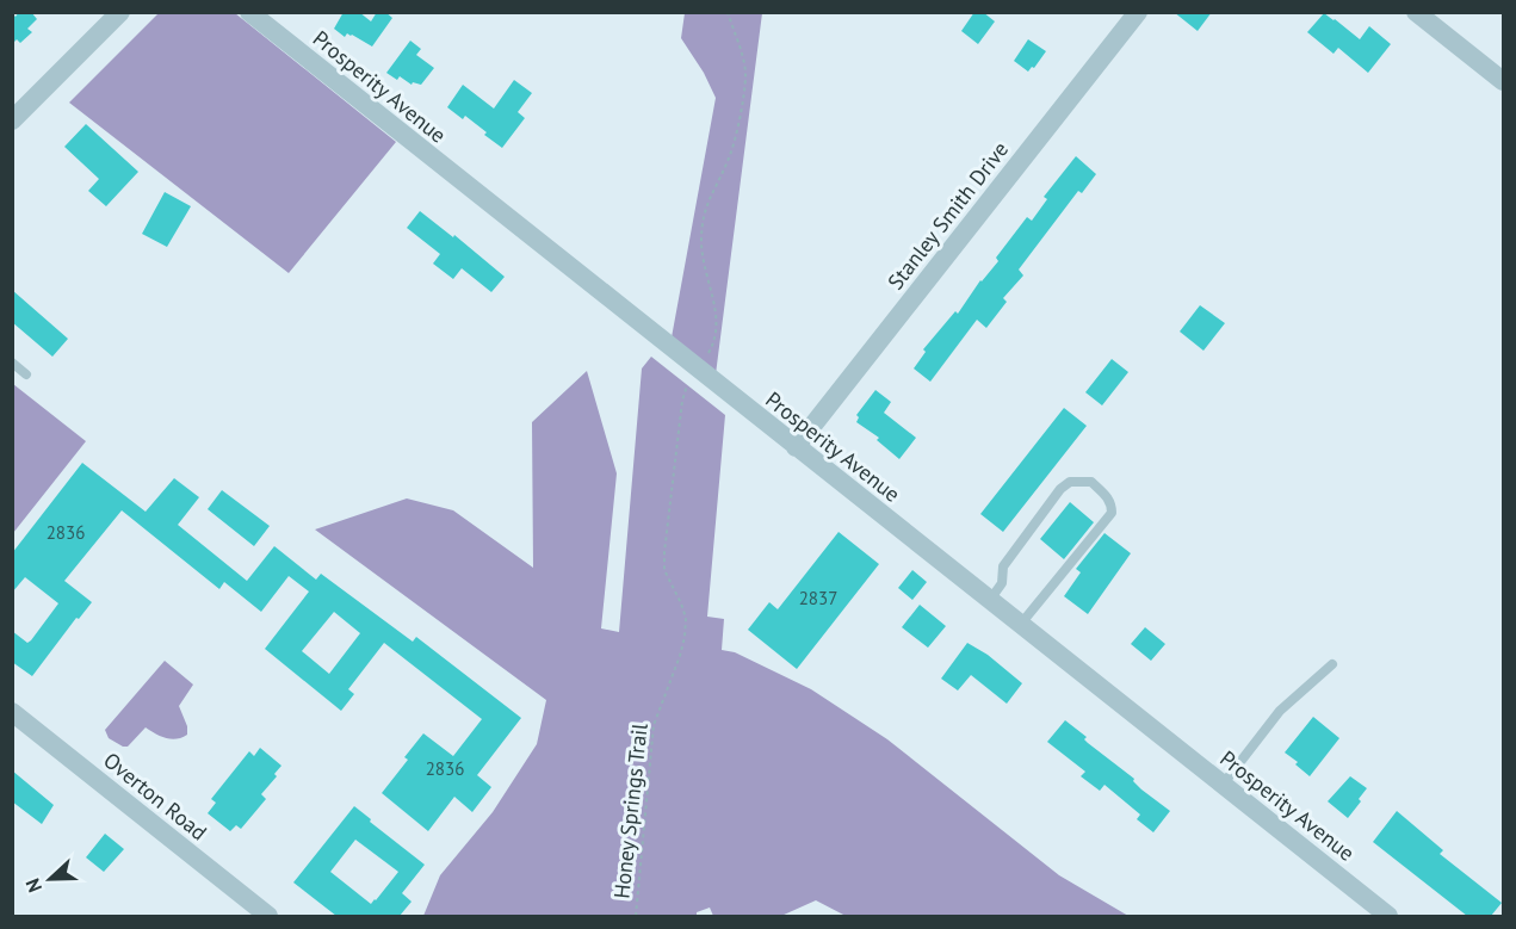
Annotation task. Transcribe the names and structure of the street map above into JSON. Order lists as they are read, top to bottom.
{
  "streets": {
    "street": ["Prosperity Avenue", "Stanley Smith Drive", "Overton Road"],
    "path": ["Honey Springs Trail"]
  },
  "crossings": [
    ["Prosperity Avenue", "Stanley Smith Drive"]
  ],
  "house_numbers": ["2836", "2837", "2836"],
  "north": "left"
}
